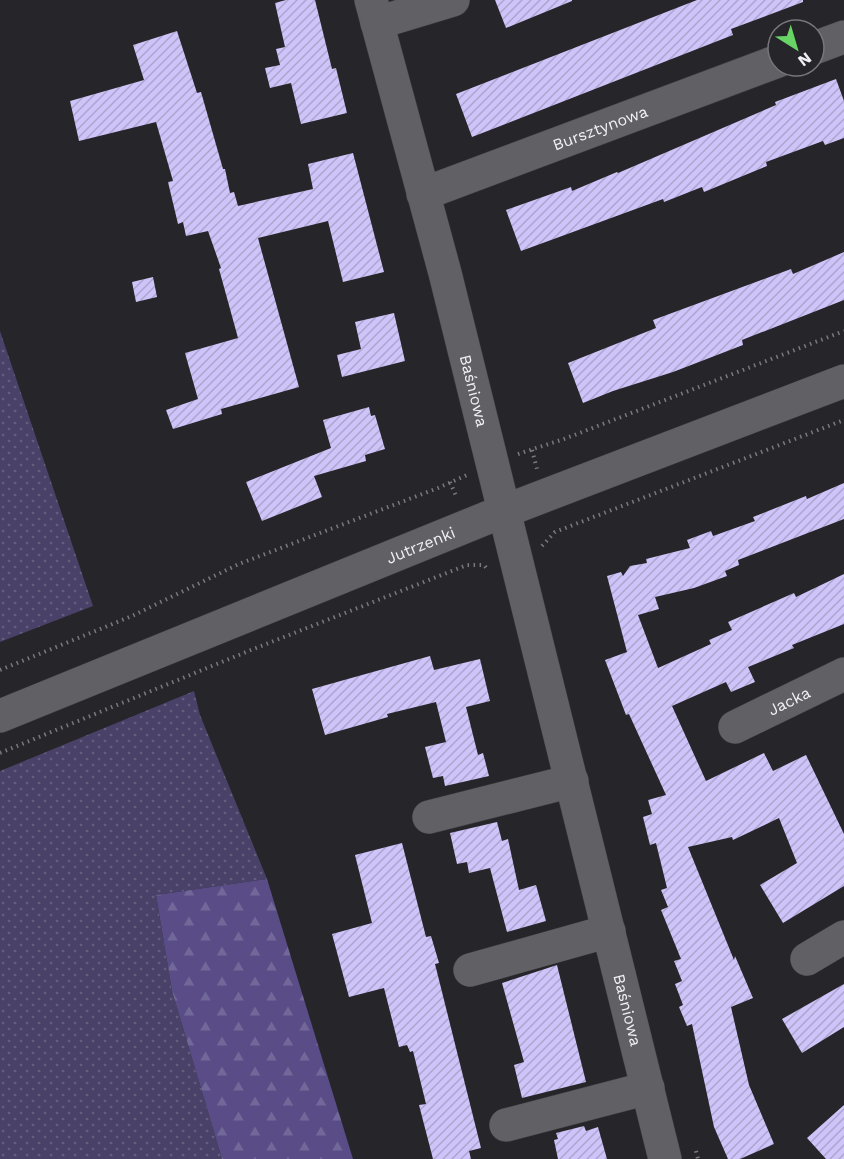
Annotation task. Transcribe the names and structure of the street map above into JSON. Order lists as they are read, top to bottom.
{
  "streets": {
    "street": [
      "Bursztynowa",
      "Baśniowa",
      "Jutrzenki",
      "Jacka"
    ]
  },
  "crossings": [
    ["Bursztynowa", "Baśniowa"],
    ["Baśniowa", "Jutrzenki"]
  ],
  "north": "bottom right"
}
